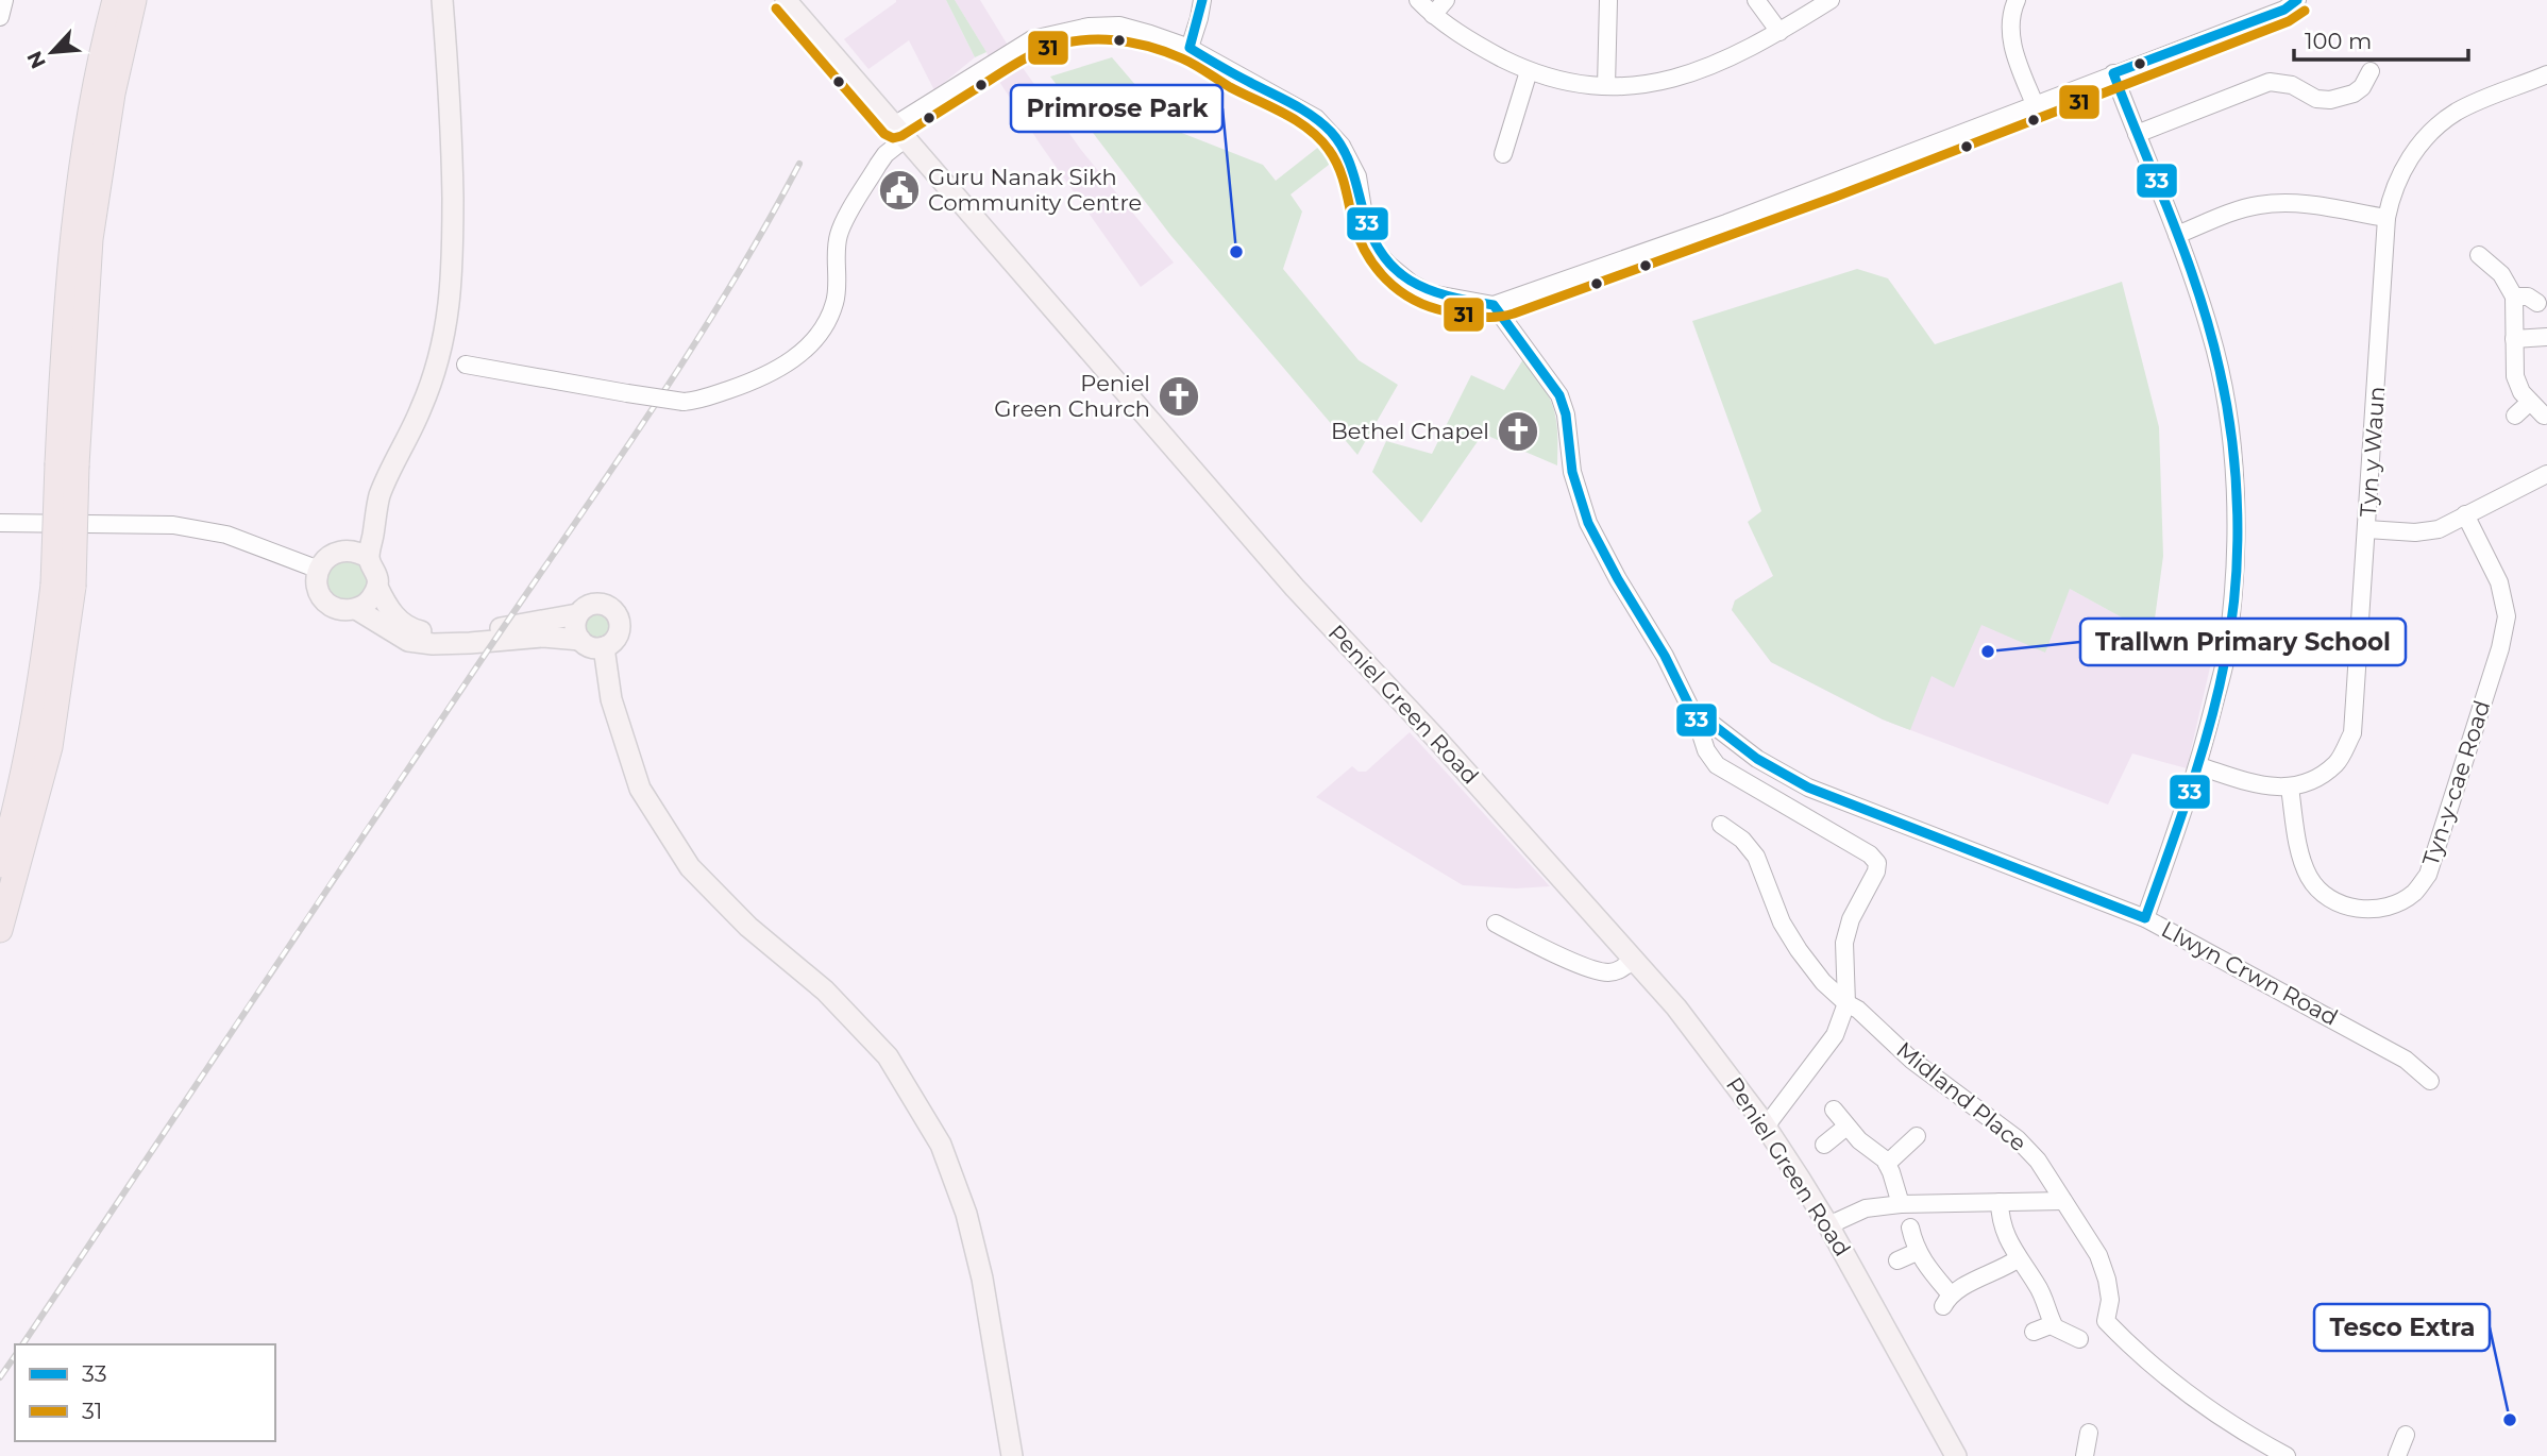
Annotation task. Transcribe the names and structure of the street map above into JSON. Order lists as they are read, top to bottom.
{
  "streets": {
    "main road": ["Peniel Green Road"],
    "street": [
      "Tyn y Waun",
      "Tyn-y-cae Road",
      "Llwyn Crwn Road",
      "Midland Place"
    ]
  },
  "crossings": [
    ["Tyn y Waun", "Tyn-y-cae Road"]
  ],
  "places": {
    "public building": ["Guru Nanak Sikh Community Centre"],
    "other": ["Primrose Park", "Trallwn Primary School", "Tesco Extra"],
    "church": ["Peniel Green Church", "Bethel Chapel"]
  },
  "lines": ["transit line 33", "transit line 31"],
  "legend": ["33", "31"],
  "scale_bar": "100 m",
  "north": "bottom left"
}
